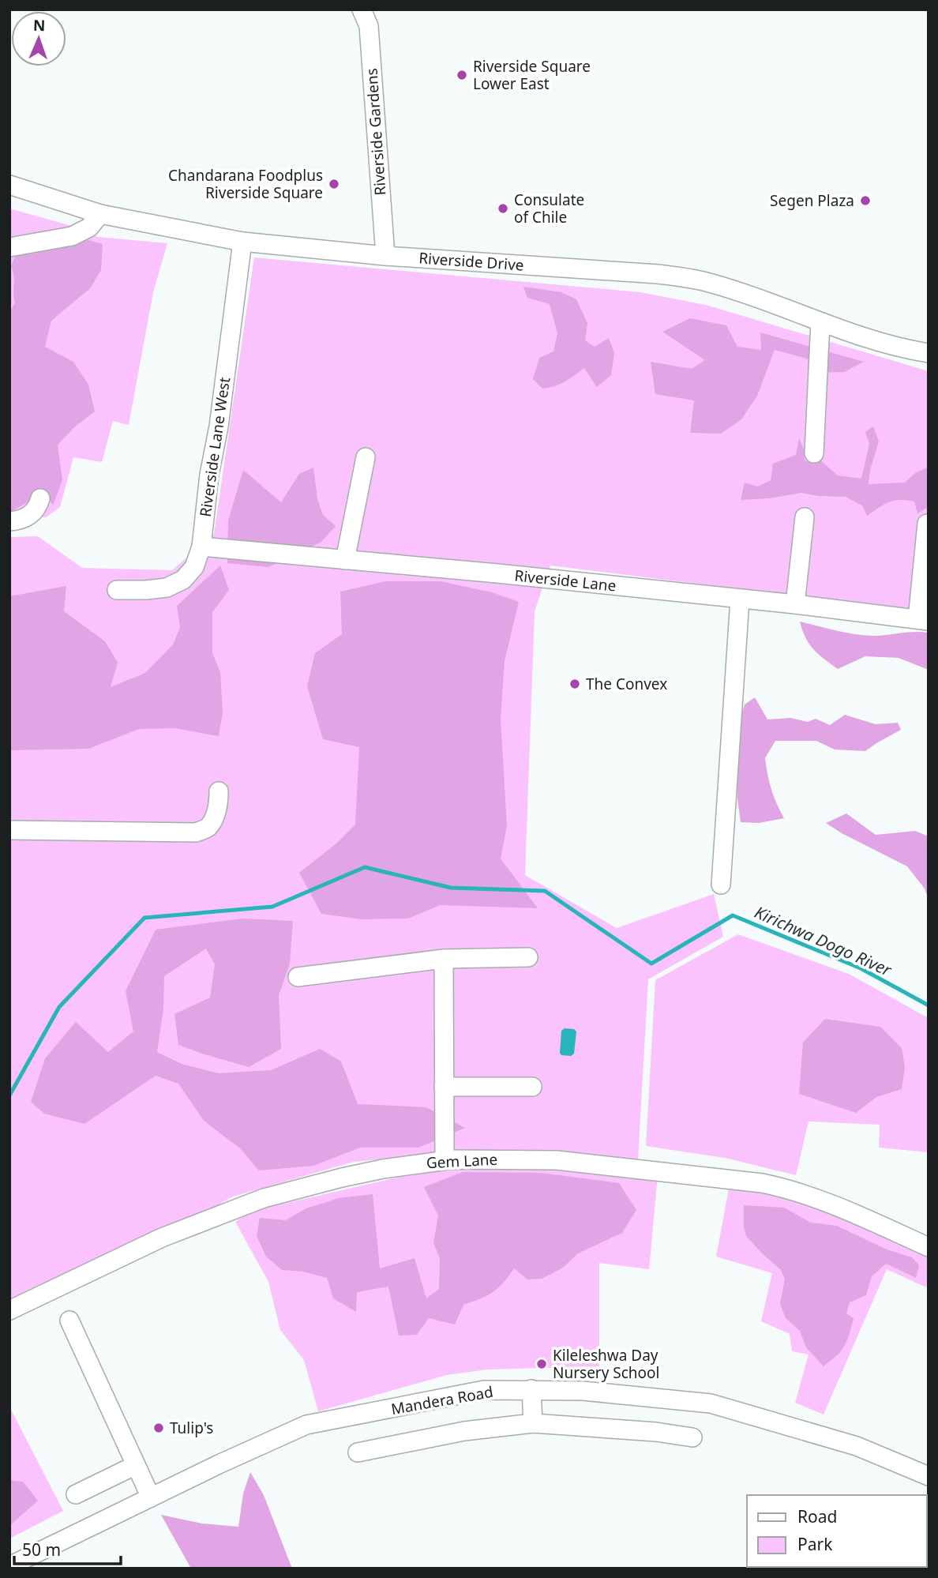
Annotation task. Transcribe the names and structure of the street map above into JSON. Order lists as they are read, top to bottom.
{
  "streets": {
    "street": [
      "Riverside Gardens",
      "Riverside Drive",
      "Riverside Lane West",
      "Riverside Lane",
      "Gem Lane",
      "Mandera Road"
    ]
  },
  "crossings": [
    ["Riverside Gardens", "Riverside Drive"],
    ["Riverside Drive", "Riverside Lane West"],
    ["Riverside Lane West", "Riverside Lane"]
  ],
  "water": ["Kirichwa Dogo River"],
  "places": [
    "Riverside Square Lower East",
    "Chandarana Foodplus Riverside Square",
    "Segen Plaza",
    "Consulate of Chile",
    "The Convex",
    "Kileleshwa Day Nursery School",
    "Tulip's"
  ],
  "legend": ["Road", "Park"],
  "scale_bar": "50 m",
  "north": "top"
}
